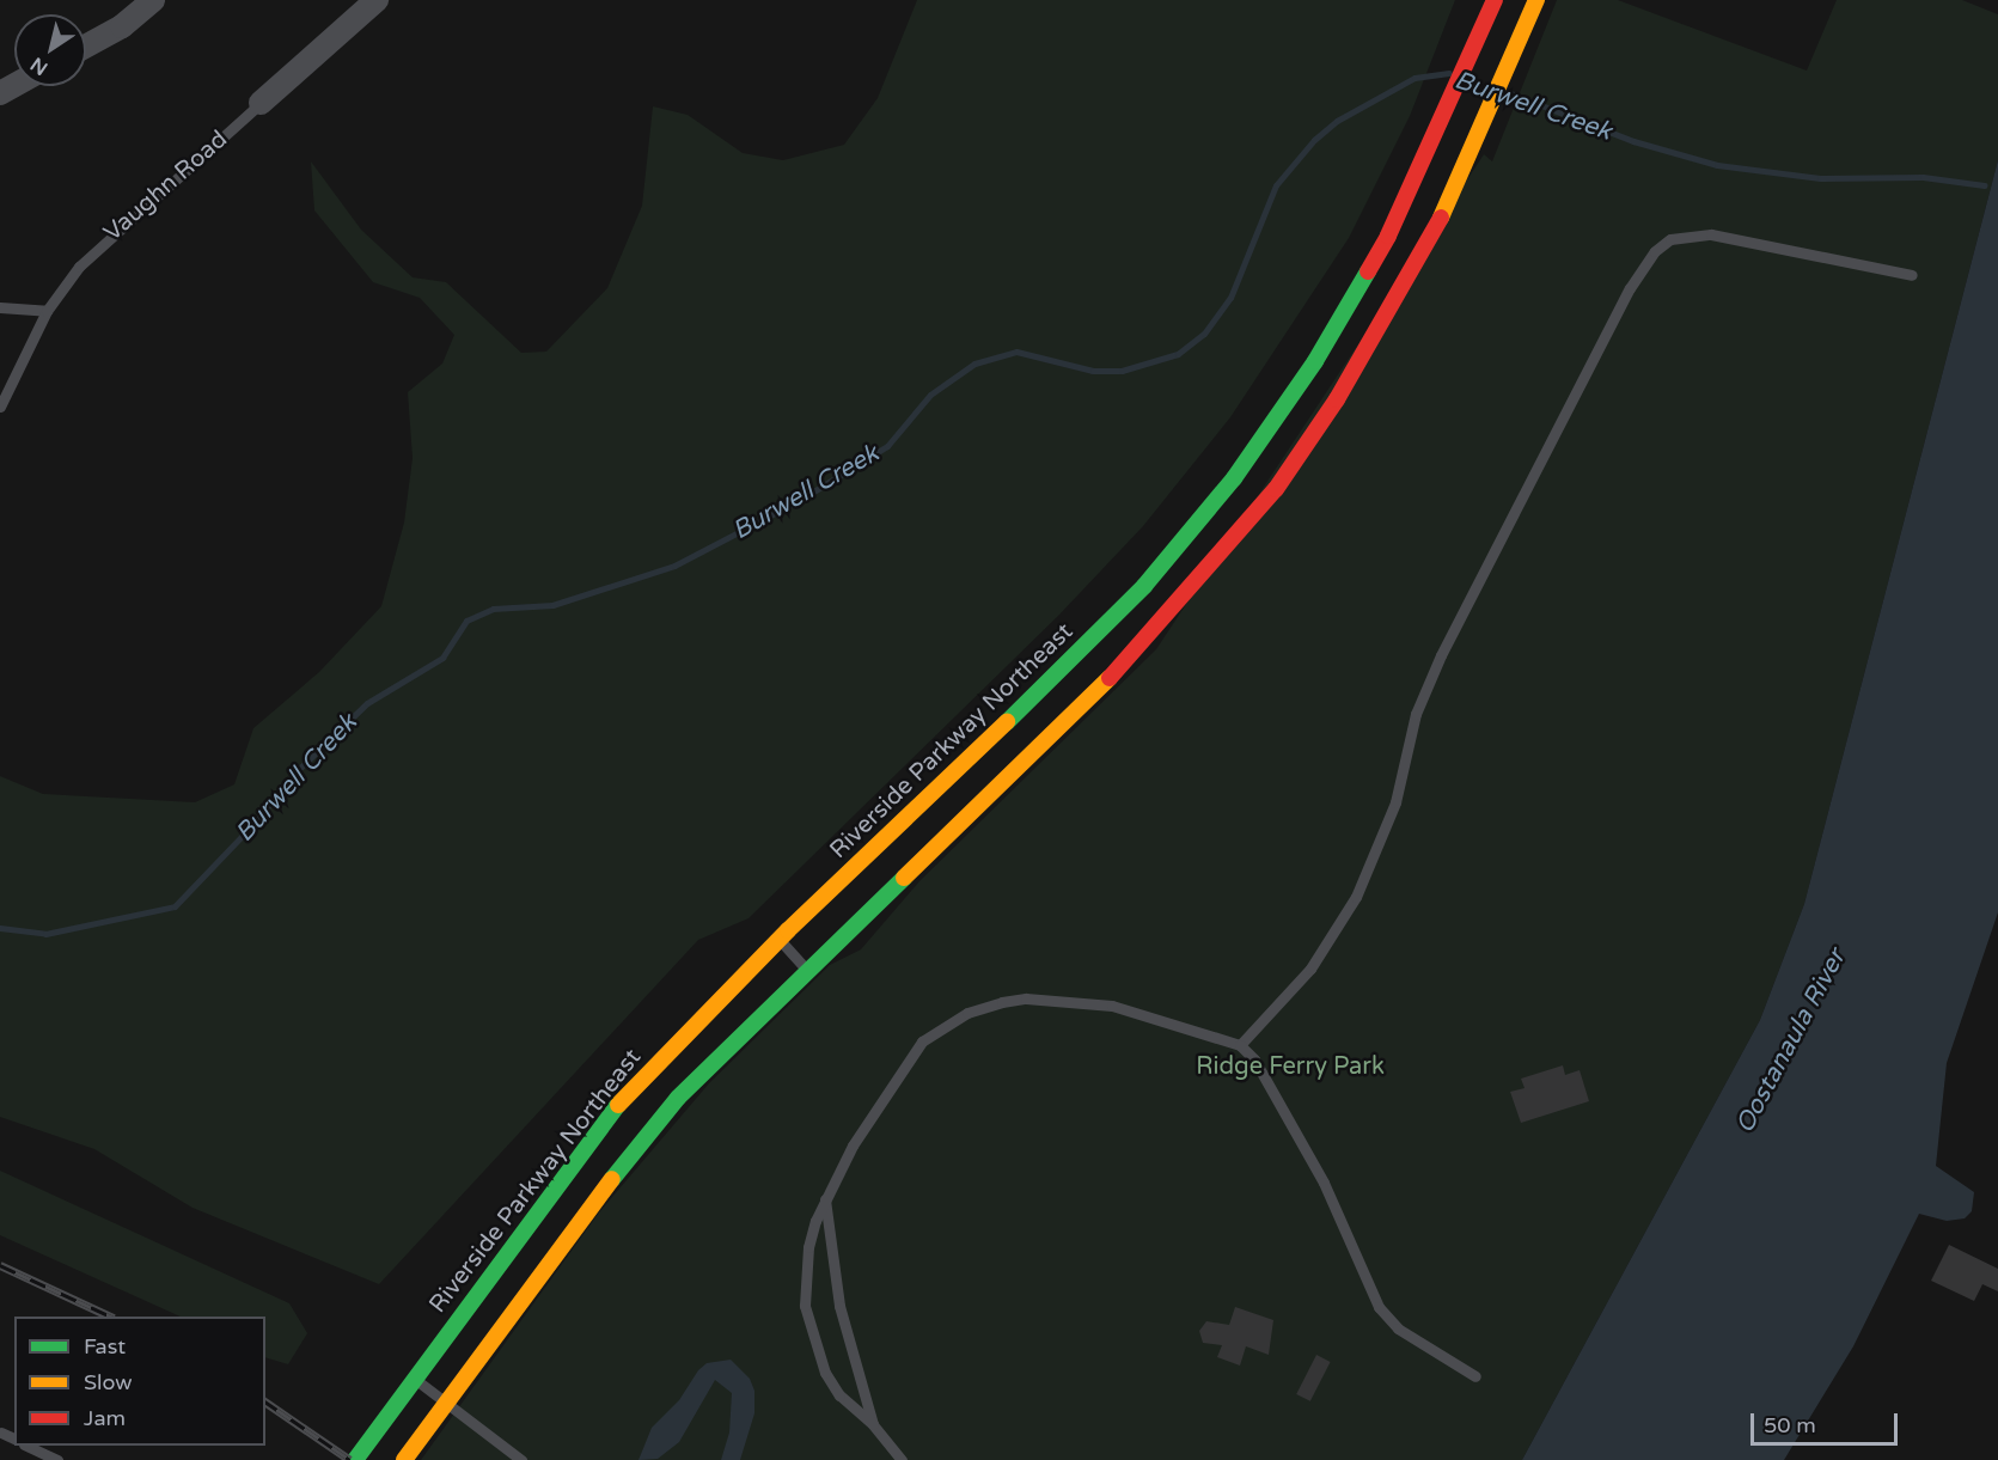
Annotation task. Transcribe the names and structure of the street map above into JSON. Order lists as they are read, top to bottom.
{
  "streets": {
    "main road": ["Riverside Parkway Northeast"],
    "street": ["Vaughn Road"]
  },
  "water": ["Burwell Creek", "Oostanaula River"],
  "parks": ["Ridge Ferry Park"],
  "legend": ["Fast", "Slow", "Jam"],
  "scale_bar": "50 m",
  "north": "bottom left"
}
